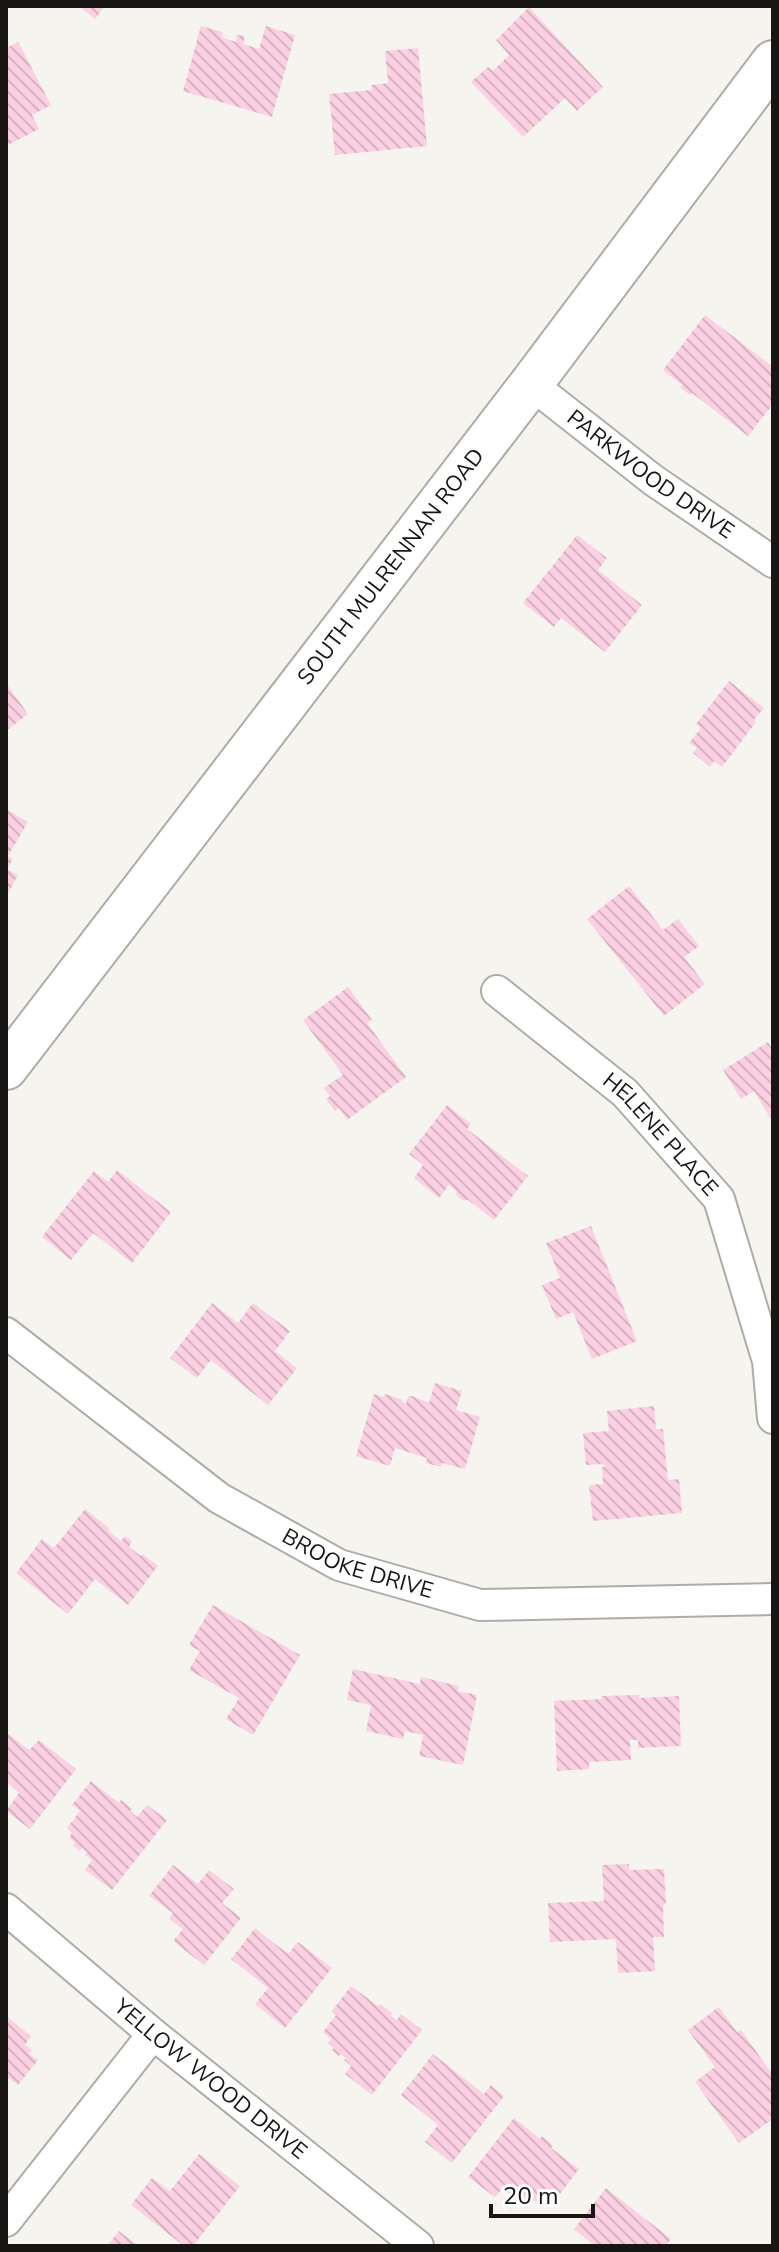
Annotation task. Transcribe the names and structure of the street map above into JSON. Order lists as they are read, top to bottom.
{
  "streets": {
    "street": [
      "PARKWOOD DRIVE",
      "SOUTH MULRENNAN ROAD",
      "HELENE PLACE",
      "BROOKE DRIVE",
      "YELLOW WOOD DRIVE"
    ]
  },
  "crossings": [
    ["PARKWOOD DRIVE", "SOUTH MULRENNAN ROAD"]
  ],
  "scale_bar": "20 m"
}
